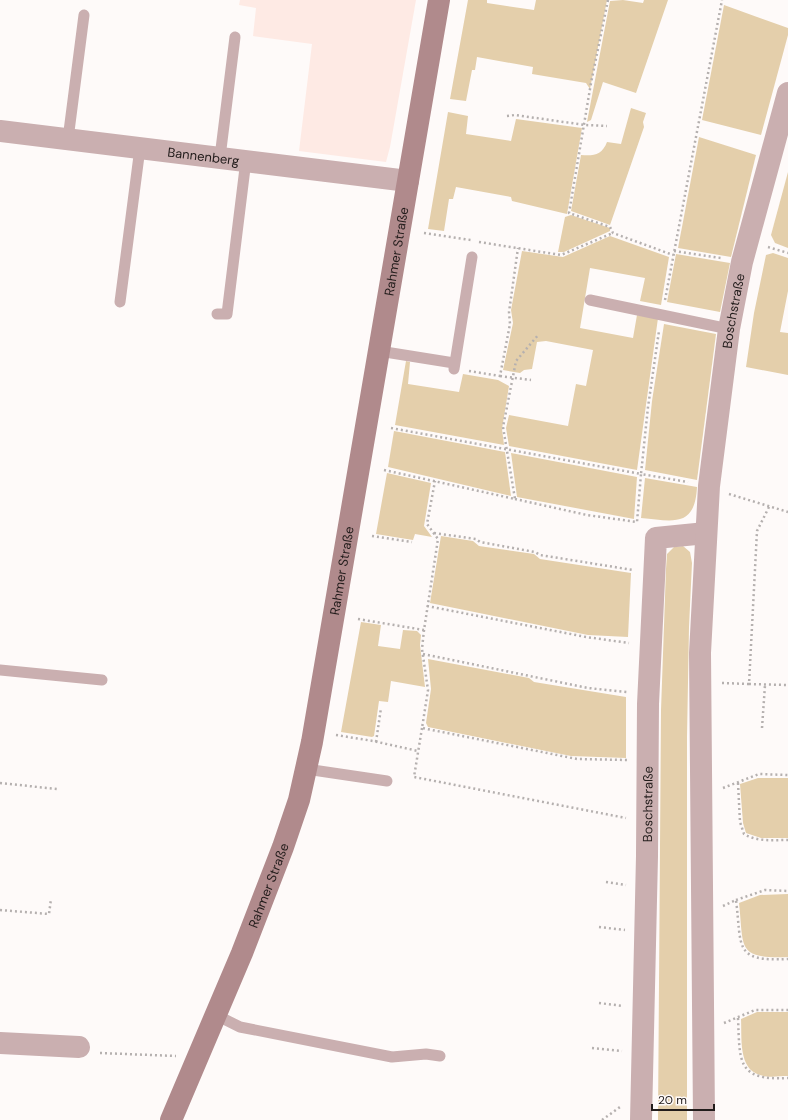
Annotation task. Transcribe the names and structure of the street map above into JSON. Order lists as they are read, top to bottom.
{
  "streets": {
    "main road": ["Rahmer Straße"],
    "street": ["Bannenberg", "Boschstraße"]
  },
  "crossings": [
    ["Bannenberg", "Rahmer Straße"]
  ],
  "scale_bar": "20 m"
}
